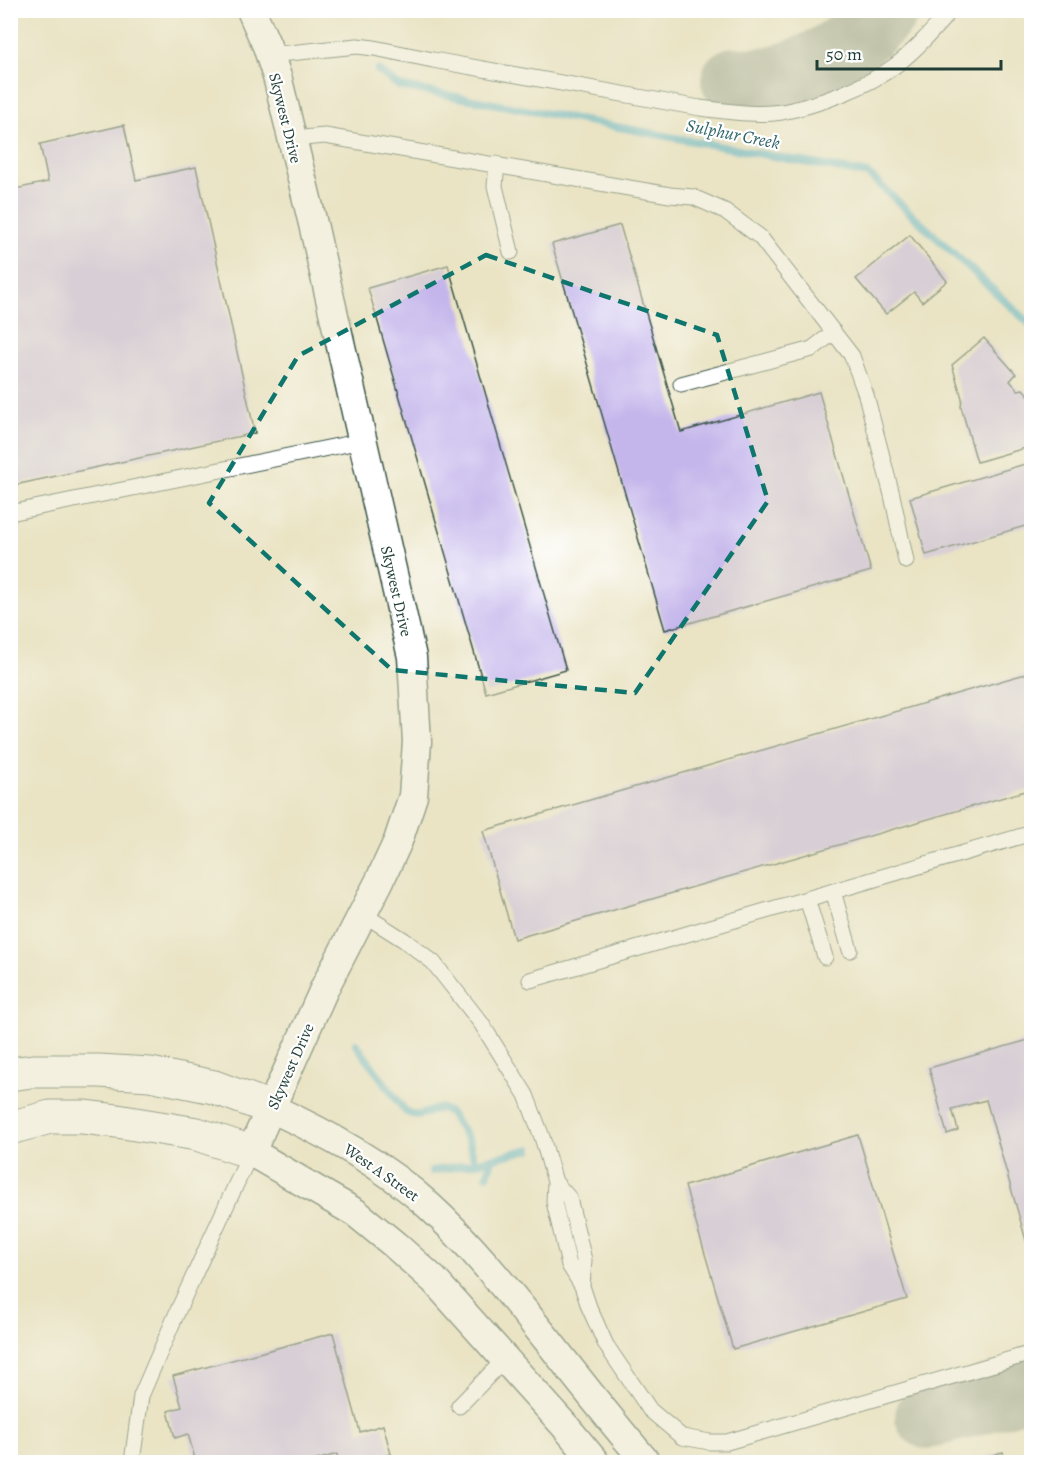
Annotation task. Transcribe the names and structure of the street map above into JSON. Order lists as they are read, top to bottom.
{
  "streets": {
    "street": ["Skywest Drive", "West A Street"]
  },
  "crossings": [
    ["Skywest Drive", "West A Street"]
  ],
  "water": ["Sulphur Creek"],
  "scale_bar": "50 m"
}
